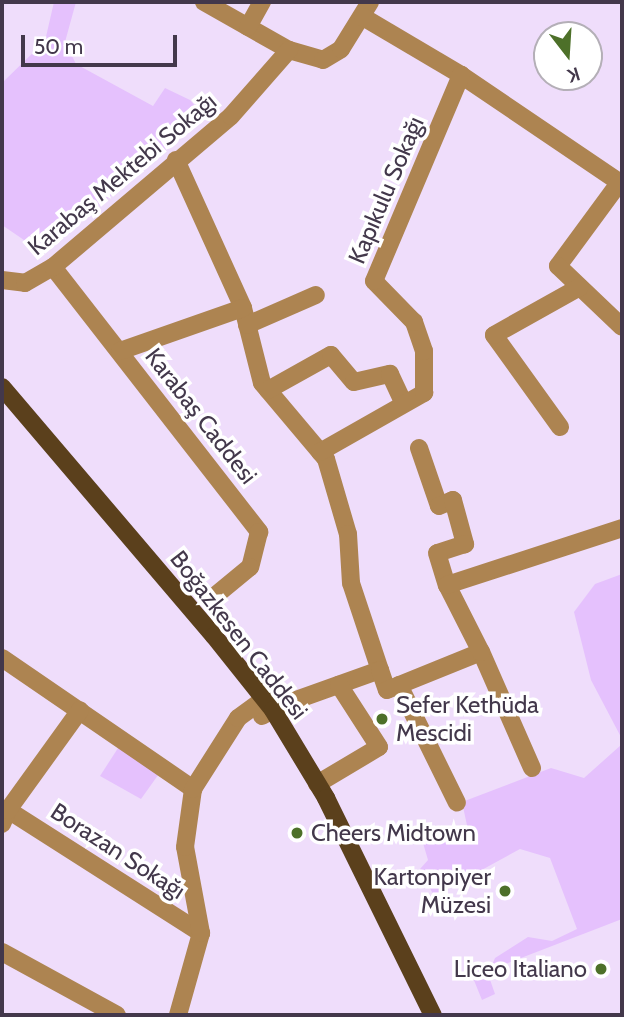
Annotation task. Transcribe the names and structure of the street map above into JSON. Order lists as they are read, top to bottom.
{
  "streets": {
    "main road": ["Boğazkesen Caddesi"],
    "street": [
      "Karabaş Mektebi Sokağı",
      "Kapıkulu Sokağı",
      "Karabaş Caddesi",
      "Borazan Sokağı"
    ]
  },
  "crossings": [
    ["Karabaş Mektebi Sokağı", "Karabaş Caddesi"]
  ],
  "places": [
    "Sefer Kethüda Mescidi",
    "Cheers Midtown",
    "Kartonpiyer Müzesi",
    "Liceo Italiano"
  ],
  "scale_bar": "50 m",
  "north": "bottom"
}
